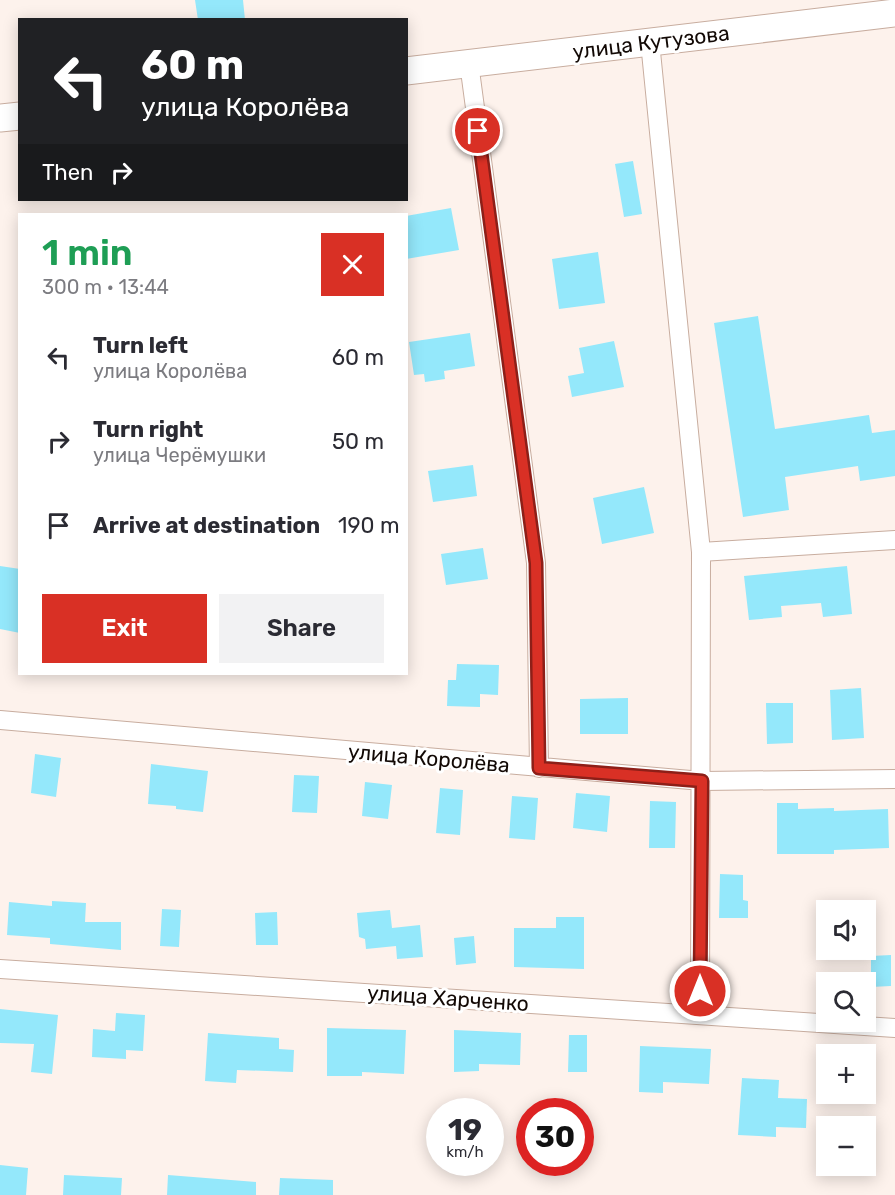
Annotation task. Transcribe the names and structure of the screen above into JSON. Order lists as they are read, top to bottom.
{
  "streets": {
    "main road": ["улица Кутузова"],
    "street": ["улица Королёва", "улица Харченко"]
  },
  "page": {
    "turn": ["60 m", "улица Королёва"],
    "then": "Then",
    "heading": ["1 min", "300 m · 13:44"],
    "list": [
      {
        "name": "Turn left",
        "note": "улица Королёва",
        "value": "60 m"
      },
      {
        "name": "Turn right",
        "note": "улица Черёмушки",
        "value": "50 m"
      },
      {
        "name": "Arrive at destination",
        "value": "190 m"
      }
    ],
    "buttons": ["Exit", "Share"],
    "map_buttons": ["+", "−"],
    "speed": "19 km/h",
    "limit": "30"
  }
}
